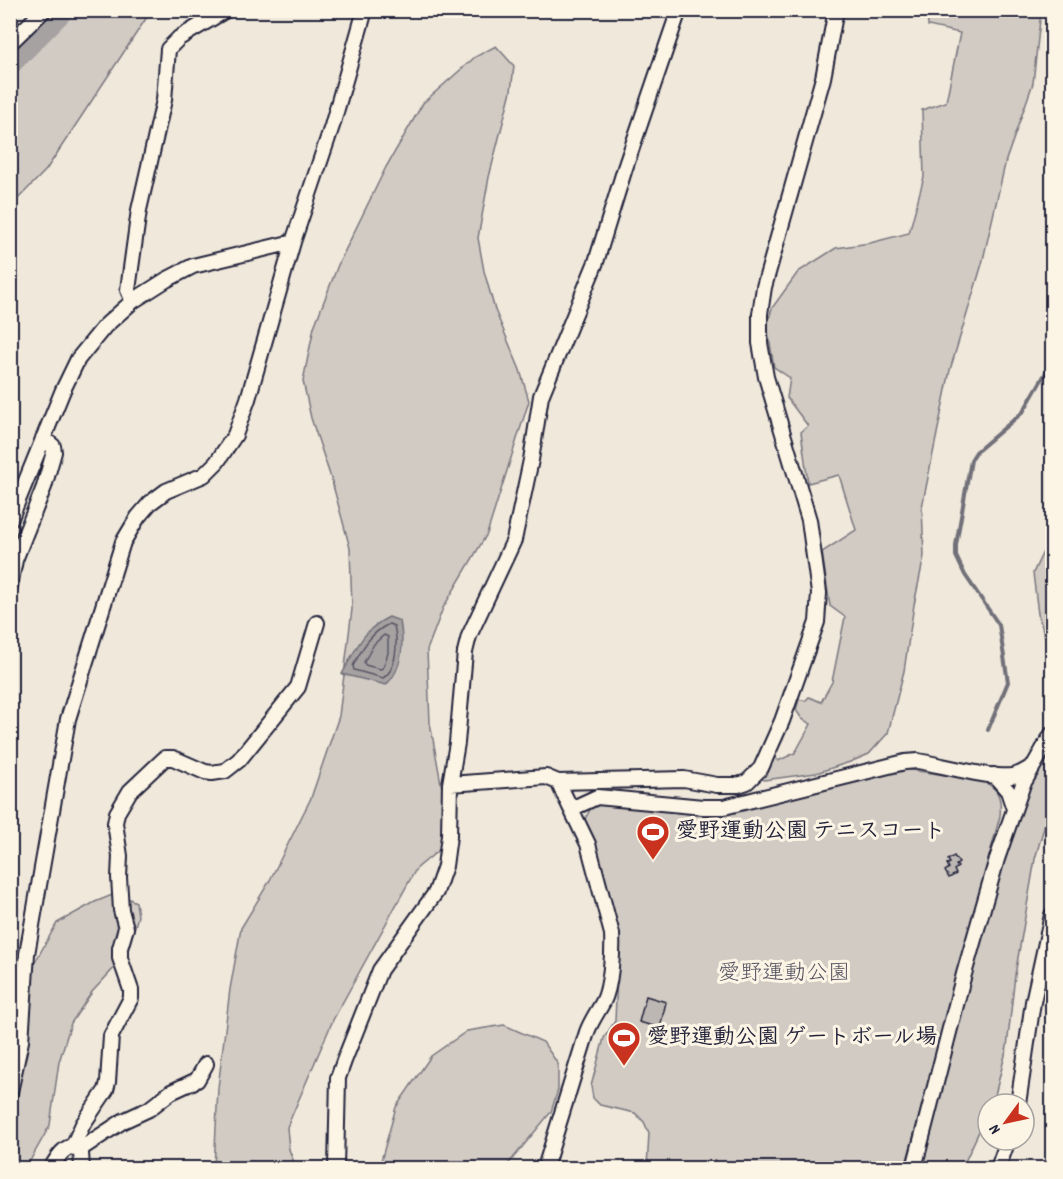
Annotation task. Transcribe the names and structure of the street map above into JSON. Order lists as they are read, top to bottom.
{
  "parks": ["愛野運動公園"],
  "places": {
    "sports": ["愛野運動公園 テニスコート", "愛野運動公園 ゲートボール場"]
  },
  "north": "bottom left"
}
